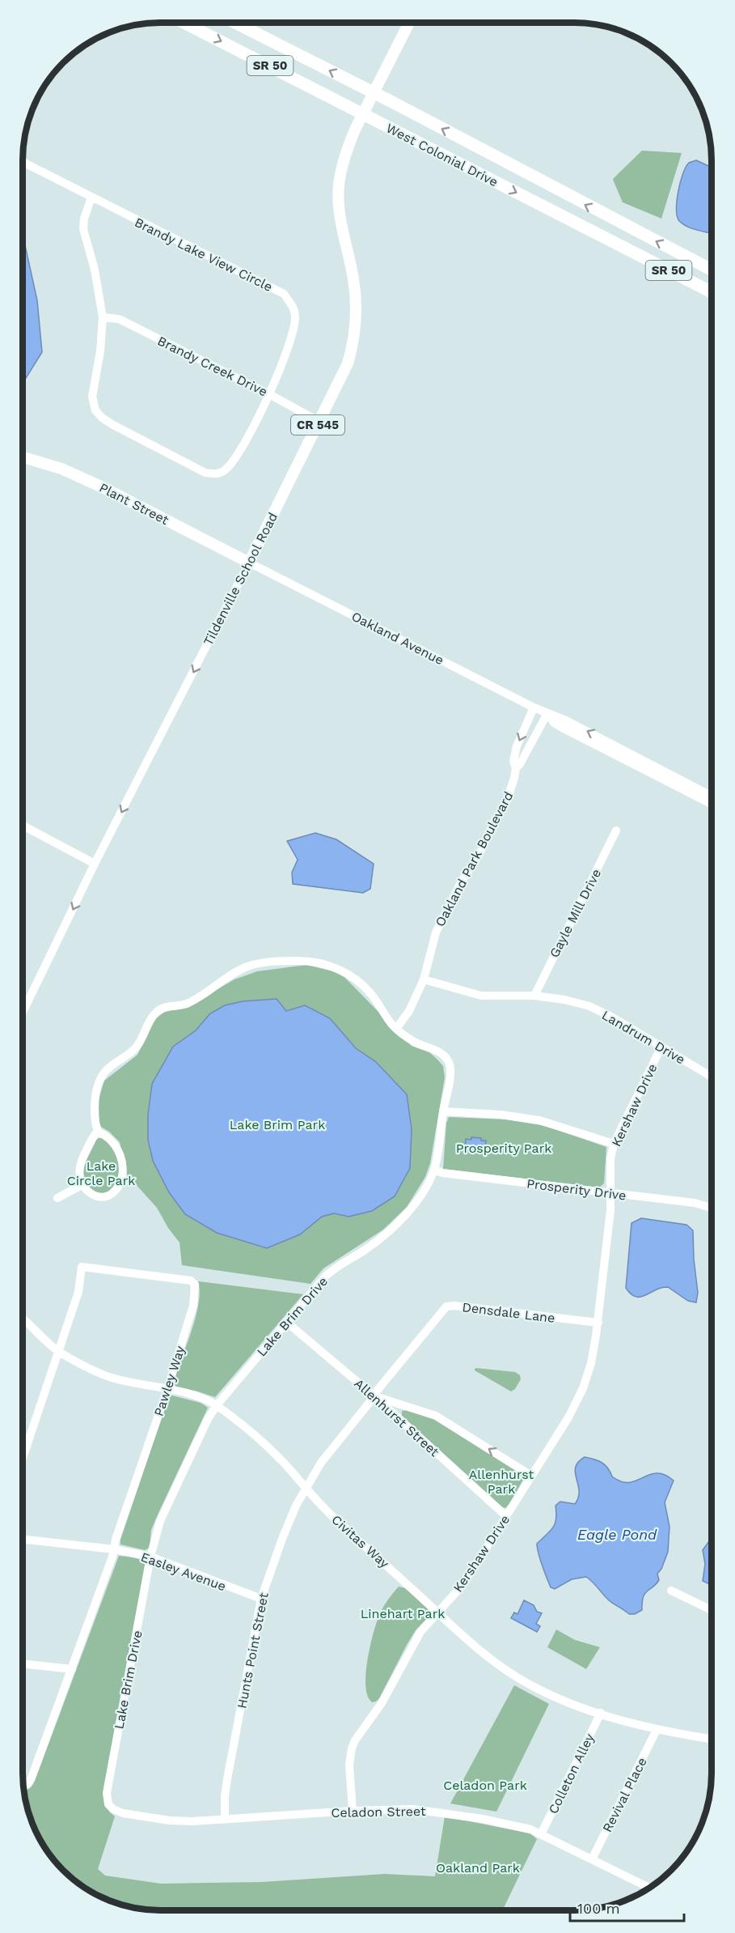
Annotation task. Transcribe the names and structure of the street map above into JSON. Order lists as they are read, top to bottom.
{
  "streets": {
    "highway": ["SR 50", "West Colonial Drive"],
    "main road": ["CR 545", "Plant Street", "Tildenville School Road"],
    "street": [
      "Brandy Lake View Circle",
      "Brandy Creek Drive",
      "Oakland Avenue",
      "Oakland Park Boulevard",
      "Gayle Mill Drive",
      "Landrum Drive",
      "Kershaw Drive",
      "Prosperity Drive",
      "Densdale Lane",
      "Lake Brim Drive",
      "Pawley Way",
      "Allenhurst Street",
      "Civitas Way",
      "Easley Avenue",
      "Hunts Point Street",
      "Colleton Alley",
      "Revival Place",
      "Celadon Street"
    ]
  },
  "crossings": [
    ["West Colonial Drive", "CR 545"],
    ["West Colonial Drive", "Tildenville School Road"],
    ["Brandy Lake View Circle", "Brandy Creek Drive"],
    ["Brandy Creek Drive", "Tildenville School Road"],
    ["CR 545", "Tildenville School Road"],
    ["Plant Street", "Tildenville School Road"],
    ["Plant Street", "Oakland Avenue"],
    ["Tildenville School Road", "Oakland Avenue"],
    ["Oakland Avenue", "Oakland Park Boulevard"],
    ["Oakland Park Boulevard", "Landrum Drive"],
    ["Oakland Park Boulevard", "Lake Brim Drive"],
    ["Gayle Mill Drive", "Landrum Drive"],
    ["Landrum Drive", "Kershaw Drive"],
    ["Kershaw Drive", "Prosperity Drive"],
    ["Kershaw Drive", "Densdale Lane"],
    ["Kershaw Drive", "Allenhurst Street"],
    ["Kershaw Drive", "Civitas Way"],
    ["Kershaw Drive", "Celadon Street"],
    ["Prosperity Drive", "Lake Brim Drive"],
    ["Densdale Lane", "Allenhurst Street"],
    ["Densdale Lane", "Hunts Point Street"],
    ["Lake Brim Drive", "Allenhurst Street"],
    ["Lake Brim Drive", "Civitas Way"],
    ["Lake Brim Drive", "Easley Avenue"],
    ["Lake Brim Drive", "Celadon Street"],
    ["Pawley Way", "Civitas Way"],
    ["Pawley Way", "Easley Avenue"],
    ["Allenhurst Street", "Hunts Point Street"],
    ["Civitas Way", "Hunts Point Street"],
    ["Civitas Way", "Colleton Alley"],
    ["Civitas Way", "Revival Place"],
    ["Easley Avenue", "Hunts Point Street"],
    ["Hunts Point Street", "Celadon Street"],
    ["Colleton Alley", "Celadon Street"],
    ["Revival Place", "Celadon Street"]
  ],
  "one_way": ["Tildenville School Road"],
  "water": ["Eagle Pond"],
  "parks": [
    "Lake Brim Park",
    "Prosperity Park",
    "Lake Circle Park",
    "Allenhurst Park",
    "Linehart Park",
    "Celadon Park",
    "Oakland Park"
  ],
  "scale_bar": "100 m"
}
